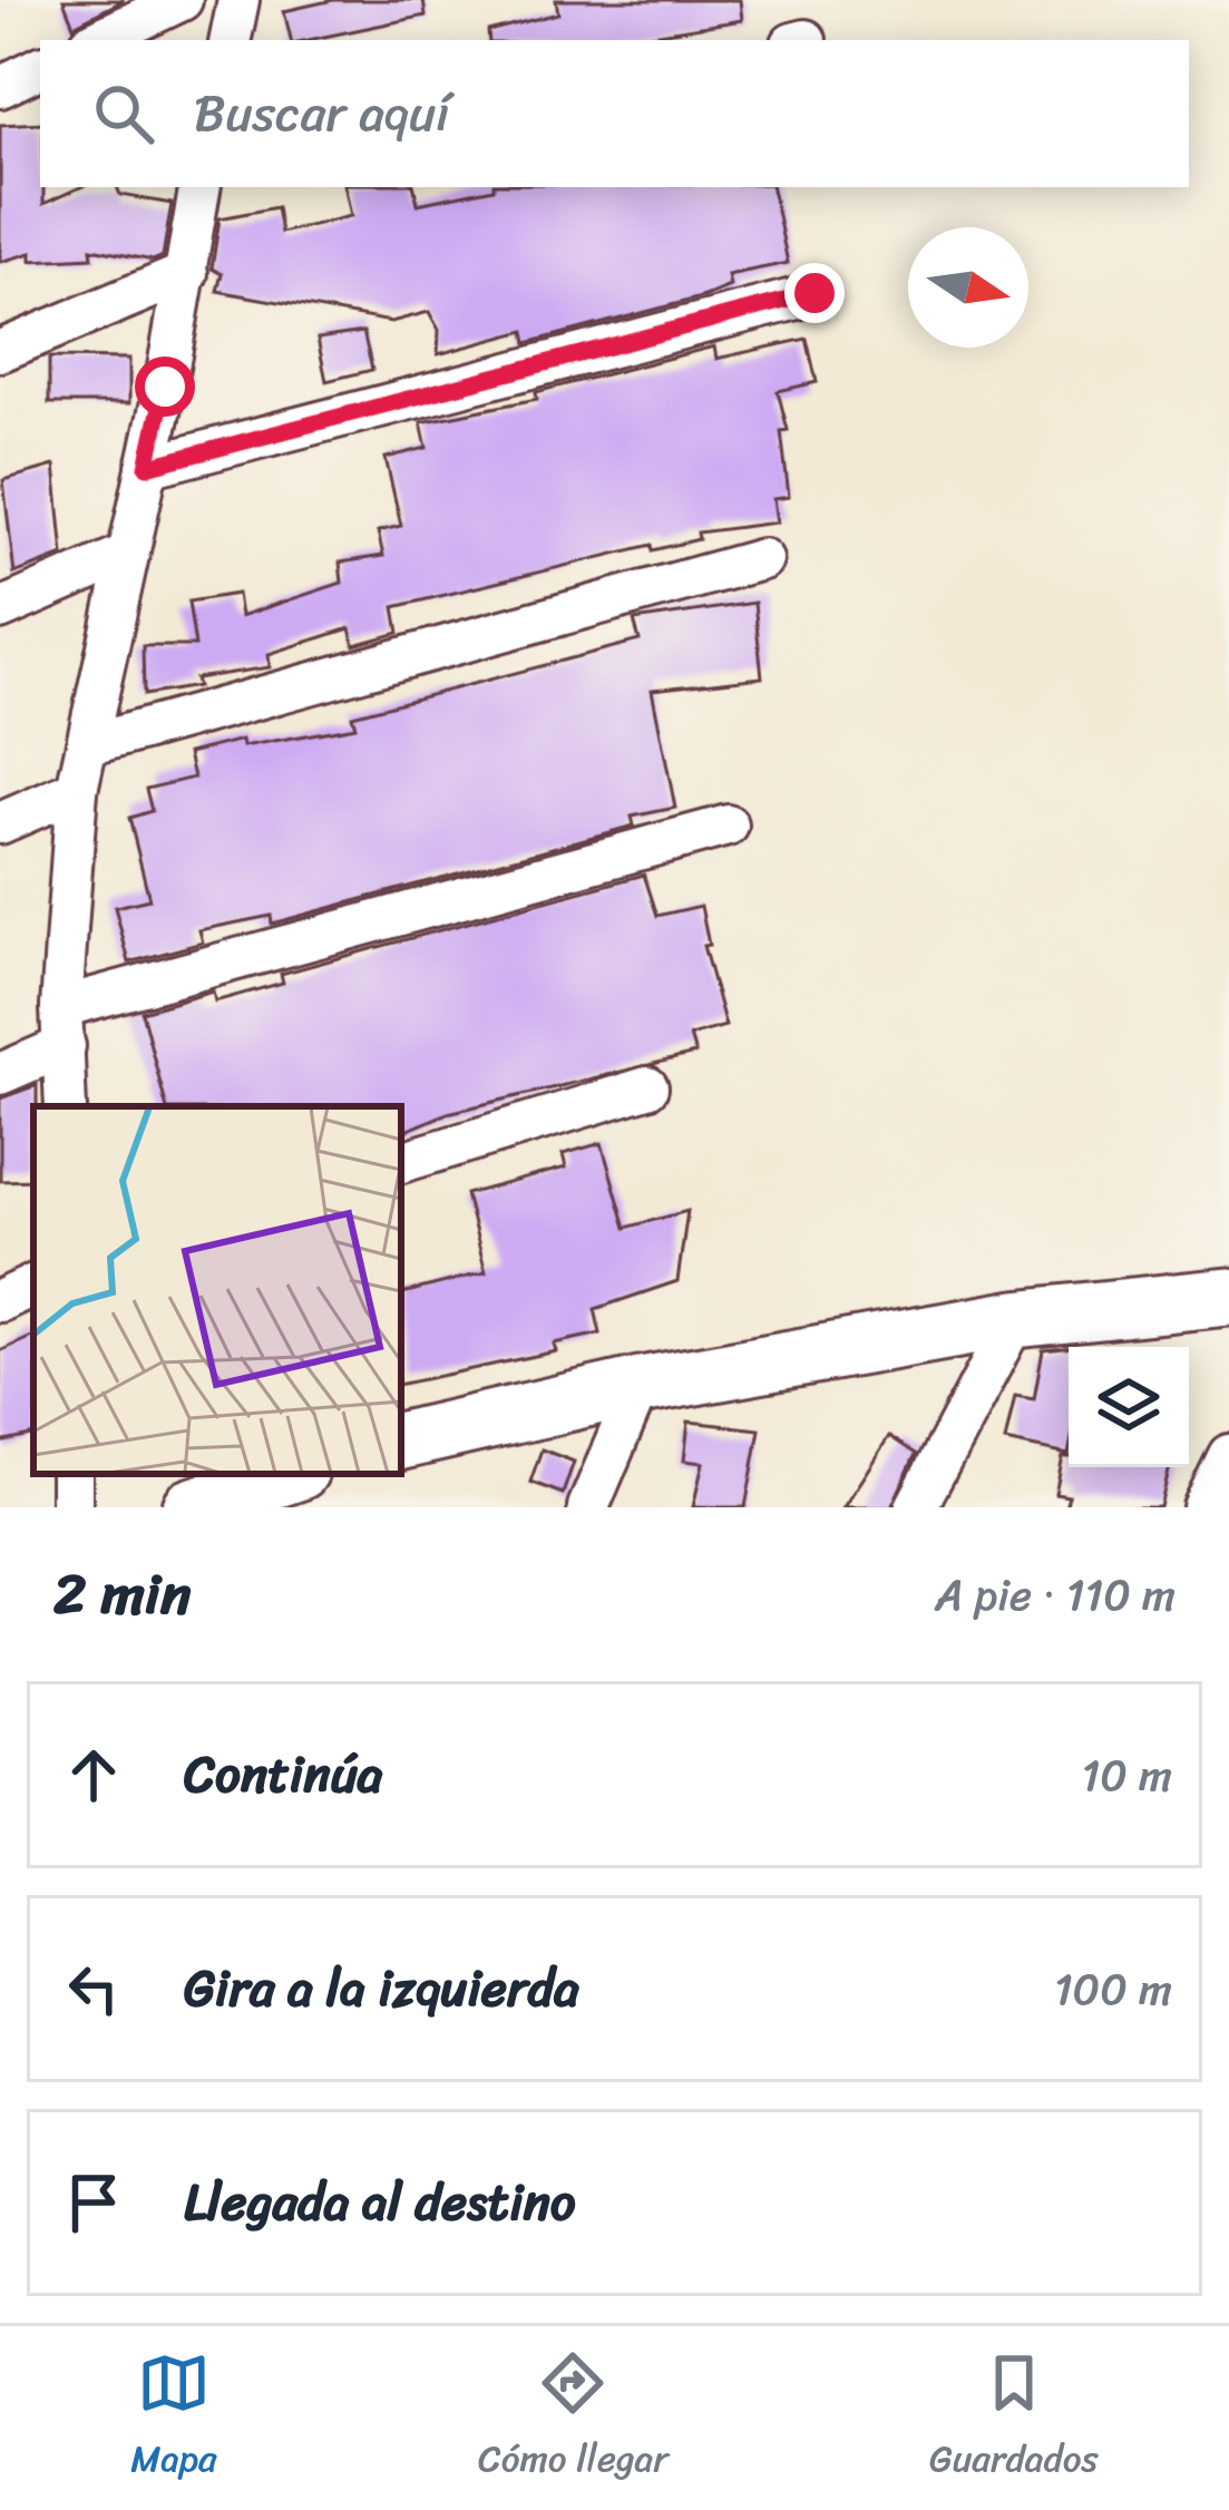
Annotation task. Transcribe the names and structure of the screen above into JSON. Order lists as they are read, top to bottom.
{
  "north": "right",
  "page": {
    "search": "Buscar aquí",
    "heading": ["2 min", "A pie · 110 m"],
    "list": [
      ["Continúa", "10 m"],
      ["Gira a la izquierda", "100 m"],
      "Llegada al destino"
    ],
    "nav": ["Mapa", "Cómo llegar", "Guardados"]
  }
}
